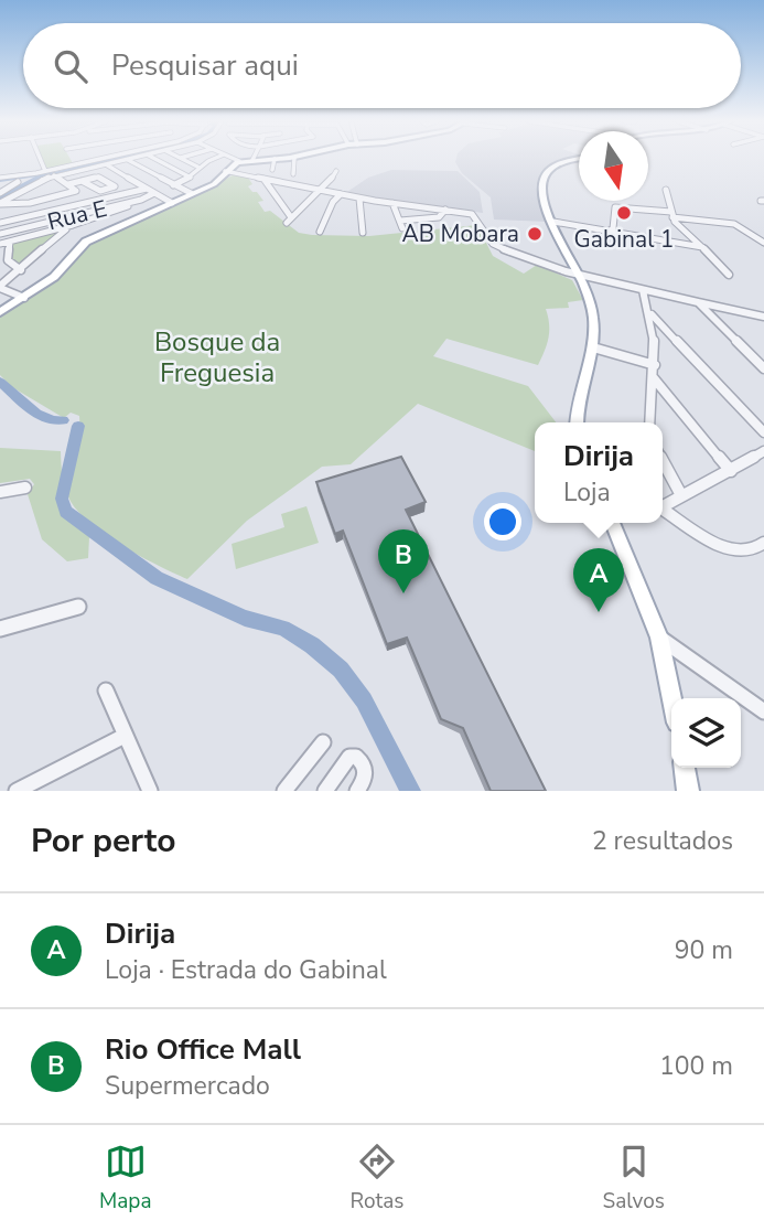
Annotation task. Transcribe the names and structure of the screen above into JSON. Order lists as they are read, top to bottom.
{
  "streets": {
    "street": ["Rua E"]
  },
  "parks": ["Bosque da Freguesia"],
  "places": ["Gabinal 1", "AB Mobara"],
  "north": "bottom",
  "page": {
    "search": "Pesquisar aqui",
    "popup": ["Dirija", "Loja"],
    "pins": ["B", "A"],
    "heading": ["Por perto", "2 resultados"],
    "list": [
      {
        "mark": "A",
        "name": "Dirija",
        "note": "Loja · Estrada do Gabinal",
        "value": "90 m"
      },
      {
        "mark": "B",
        "name": "Rio Office Mall",
        "note": "Supermercado",
        "value": "100 m"
      }
    ],
    "nav": ["Mapa", "Rotas", "Salvos"]
  }
}
